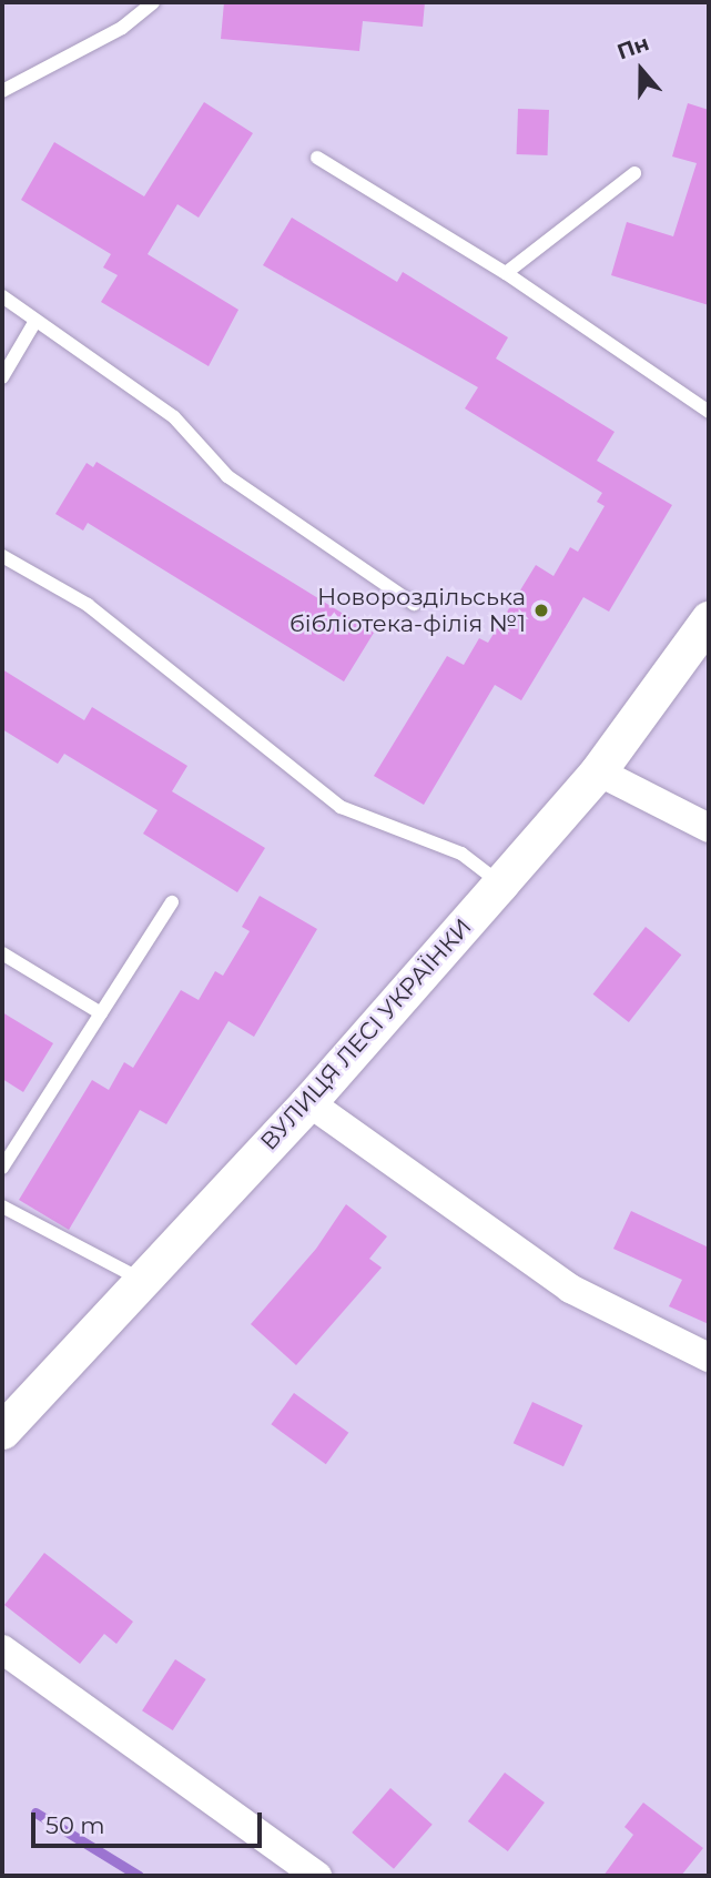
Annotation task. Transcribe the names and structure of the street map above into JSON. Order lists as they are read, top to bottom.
{
  "streets": {
    "street": ["ВУЛИЦЯ ЛЕСІ УКРАЇНКИ"]
  },
  "places": ["Новороздільська бібліотека-філія №1"],
  "scale_bar": "50 m",
  "north": "top"
}
